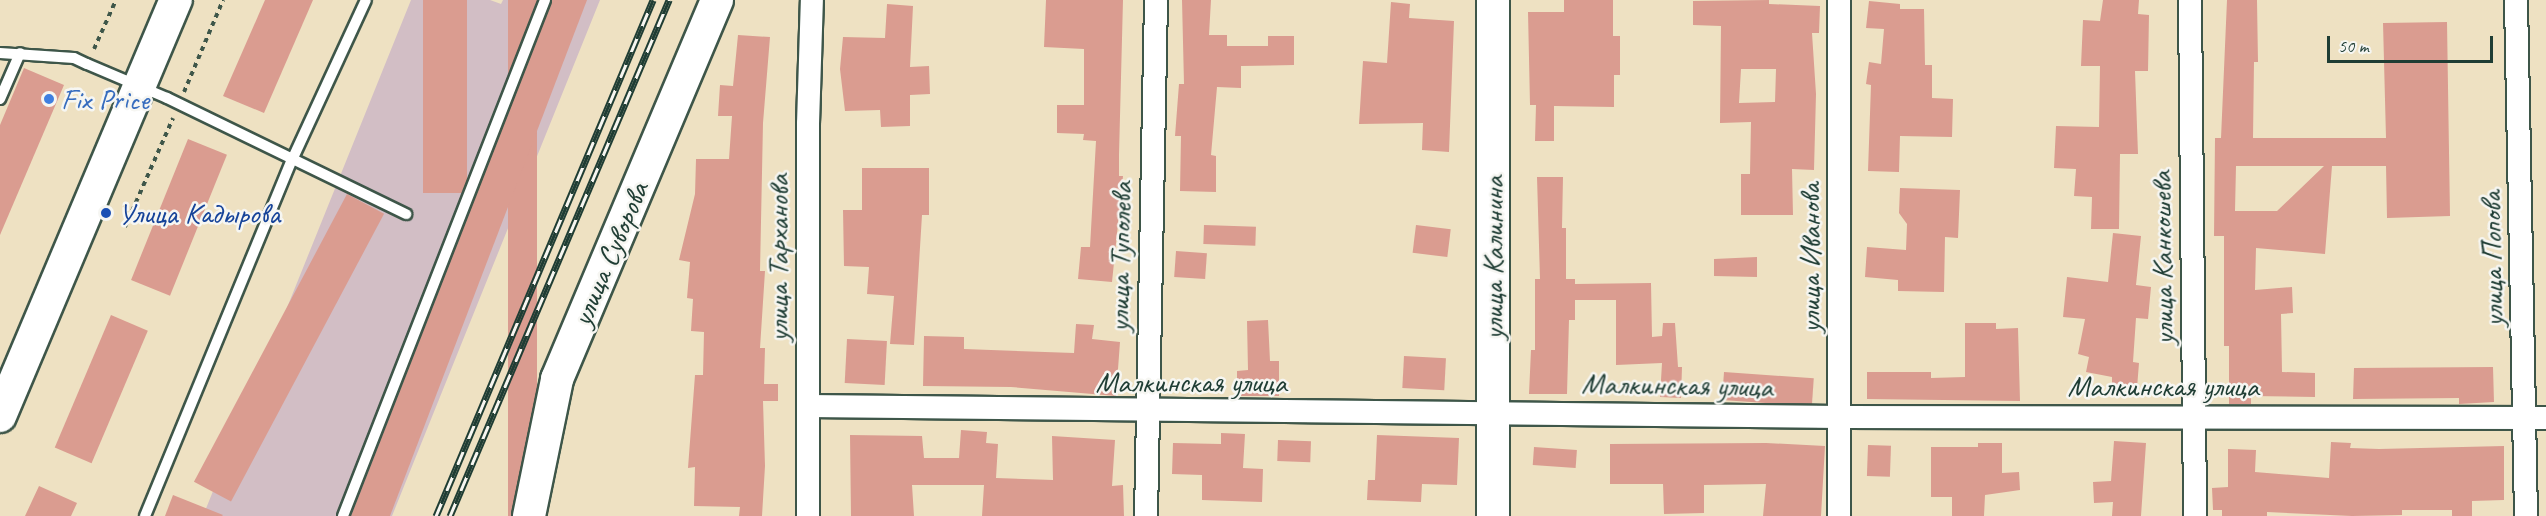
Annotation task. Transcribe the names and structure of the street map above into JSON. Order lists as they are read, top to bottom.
{
  "streets": {
    "street": [
      "улица Суворова",
      "улица Туполева",
      "улица Тарханова",
      "улица Калинина",
      "улица Иванова",
      "улица Канкошева",
      "улица Попова",
      "Малкинская улица"
    ]
  },
  "crossings": [
    ["улица Туполева", "Малкинская улица"],
    ["улица Тарханова", "Малкинская улица"],
    ["улица Калинина", "Малкинская улица"],
    ["улица Иванова", "Малкинская улица"],
    ["улица Канкошева", "Малкинская улица"],
    ["улица Попова", "Малкинская улица"]
  ],
  "places": ["Fix Price", "Улица Кадырова"],
  "scale_bar": "50 m"
}
